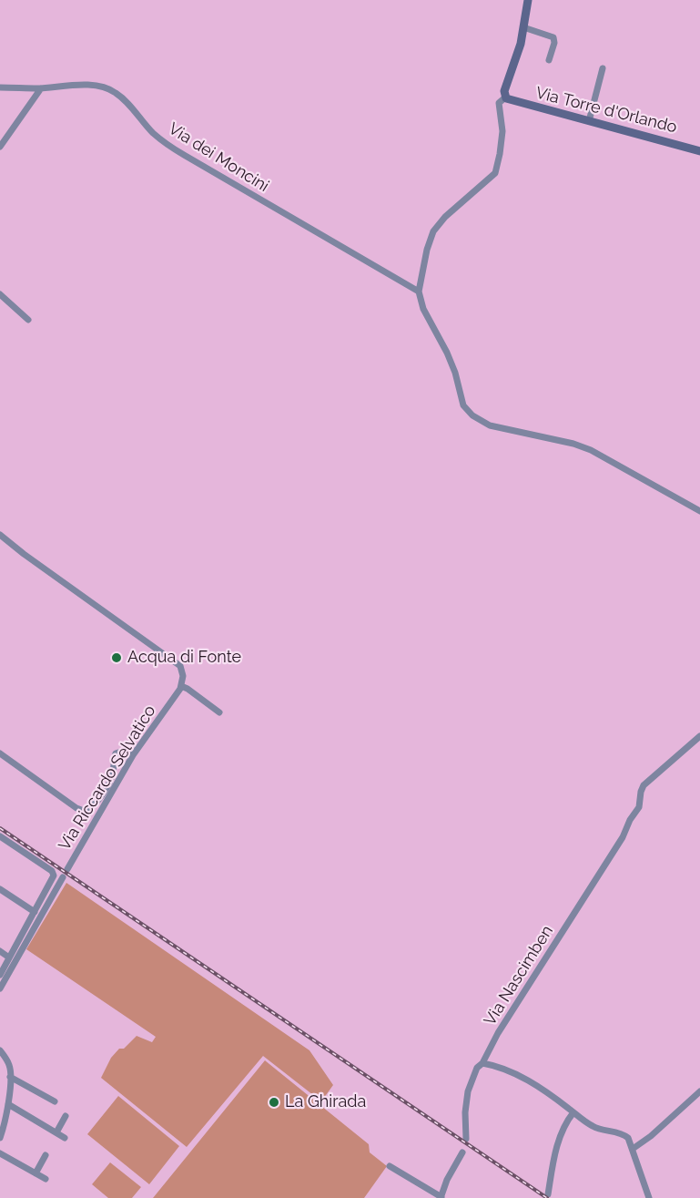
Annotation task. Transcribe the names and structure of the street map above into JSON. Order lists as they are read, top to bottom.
{
  "streets": {
    "street": [
      "Via Torre d'Orlando",
      "Via dei Moncini",
      "Via Riccardo Selvatico",
      "Via Nascimben"
    ]
  },
  "places": ["Acqua di Fonte", "La Ghirada"]
}
